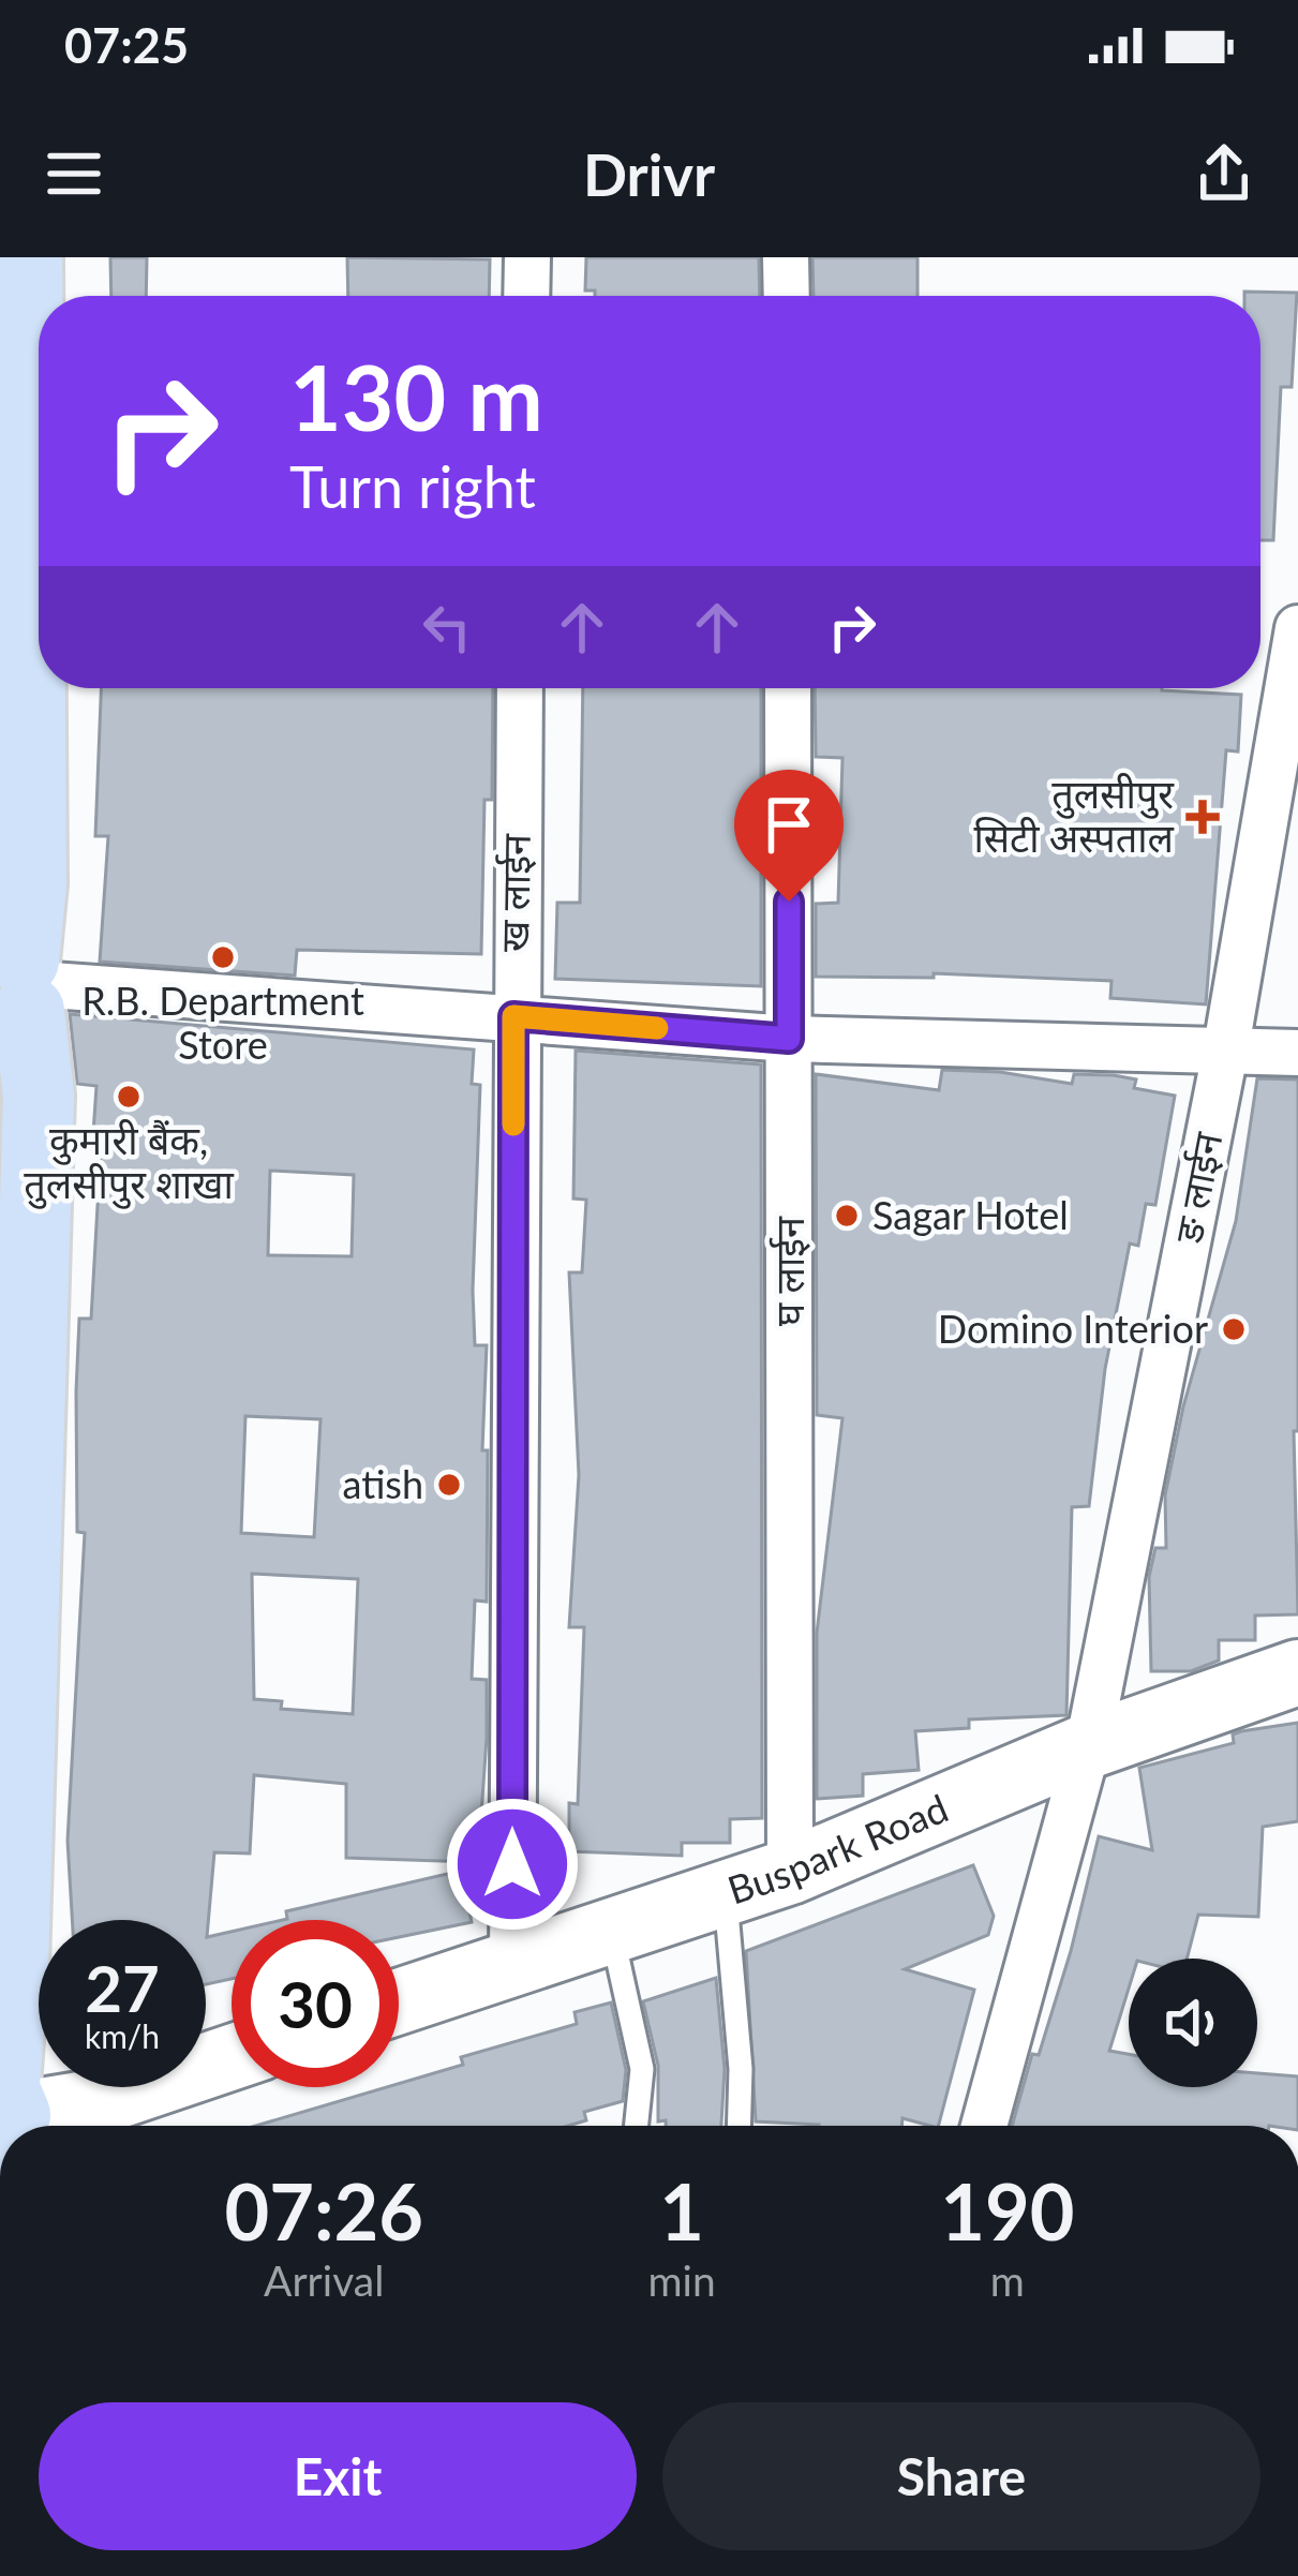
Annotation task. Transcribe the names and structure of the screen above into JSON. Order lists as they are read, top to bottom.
{
  "streets": {
    "main road": ["Buspark Road"],
    "street": ["ख लाईन", "ङ लाईन", "घ लाईन"]
  },
  "crossings": [
    ["ख लाईन", "Buspark Road"],
    ["ङ लाईन", "Buspark Road"],
    ["घ लाईन", "Buspark Road"]
  ],
  "places": {
    "health": ["तुलसीपुर सिटी अस्पताल"],
    "other": [
      "R.B. Department Store",
      "कुमारी बैंक, तुलसीपुर शाखा",
      "Sagar Hotel",
      "Domino Interior",
      "atish"
    ]
  },
  "page": {
    "status": "07:25",
    "header": "Drivr",
    "turn": ["130 m", "Turn right"],
    "speed": "27 km/h",
    "limit": "30",
    "eta": [
      "07:26",
      "Arrival",
      "1",
      "min",
      "190",
      "m"
    ],
    "buttons": ["Exit", "Share"]
  }
}
